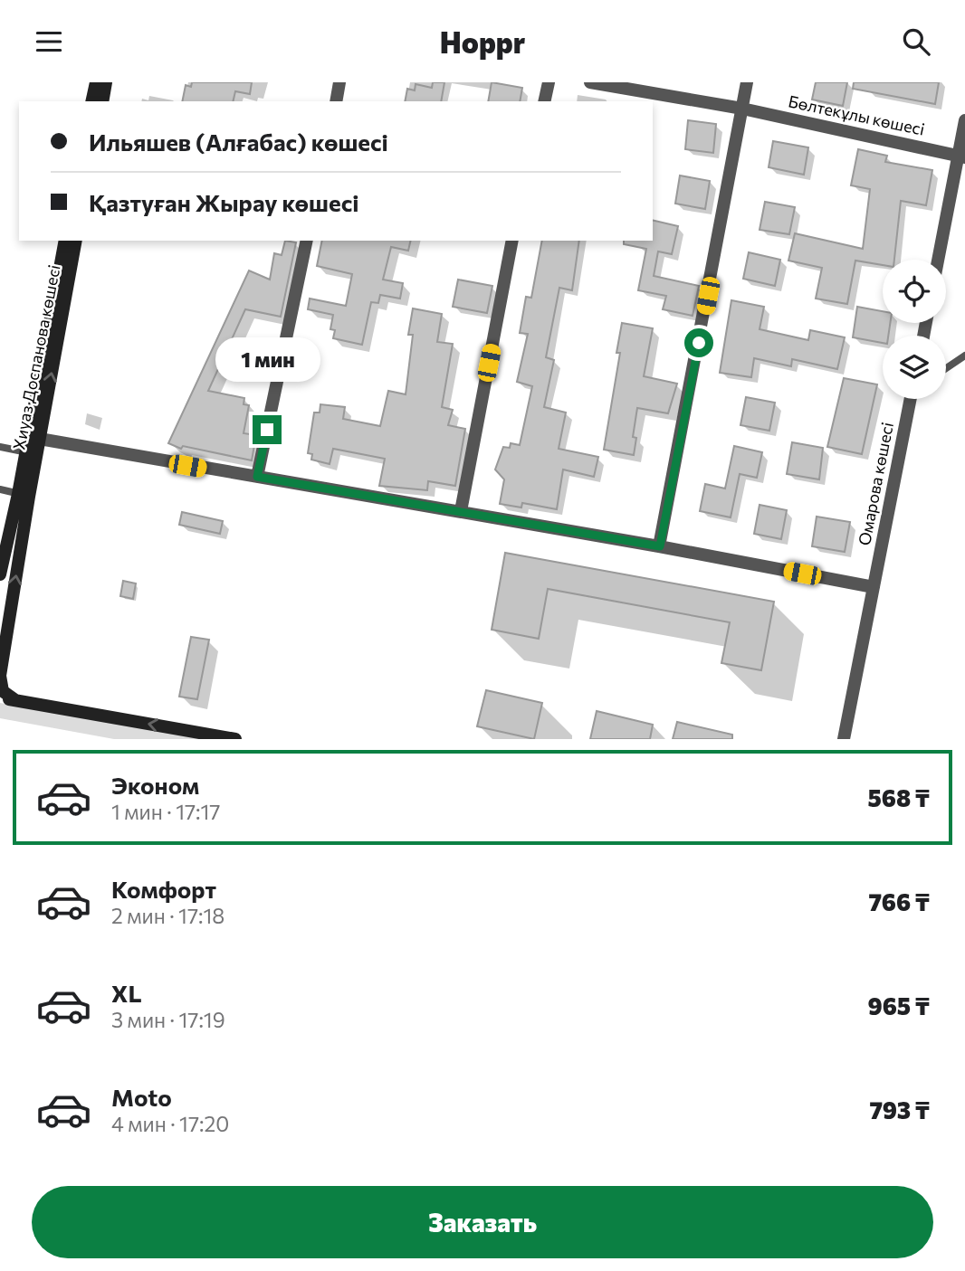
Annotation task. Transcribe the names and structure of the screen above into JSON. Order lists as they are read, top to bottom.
{
  "streets": {
    "street": ["Бөлтекұлы көшесі", "Хиуаз Доспанова көшесі", "Омарова көшесі"]
  },
  "page": {
    "header": "Hoppr",
    "banner": ["Ильяшев (Алғабас) көшесі", "Қазтуған Жырау көшесі"],
    "bubble": "1 мин",
    "list": [
      {
        "name": "Эконом",
        "note": "1 мин · 17:17",
        "value": "568 ₸"
      },
      {
        "name": "Комфорт",
        "note": "2 мин · 17:18",
        "value": "766 ₸"
      },
      {
        "name": "XL",
        "note": "3 мин · 17:19",
        "value": "965 ₸"
      },
      {
        "name": "Moto",
        "note": "4 мин · 17:20",
        "value": "793 ₸"
      }
    ],
    "buttons": "Заказать"
  }
}
